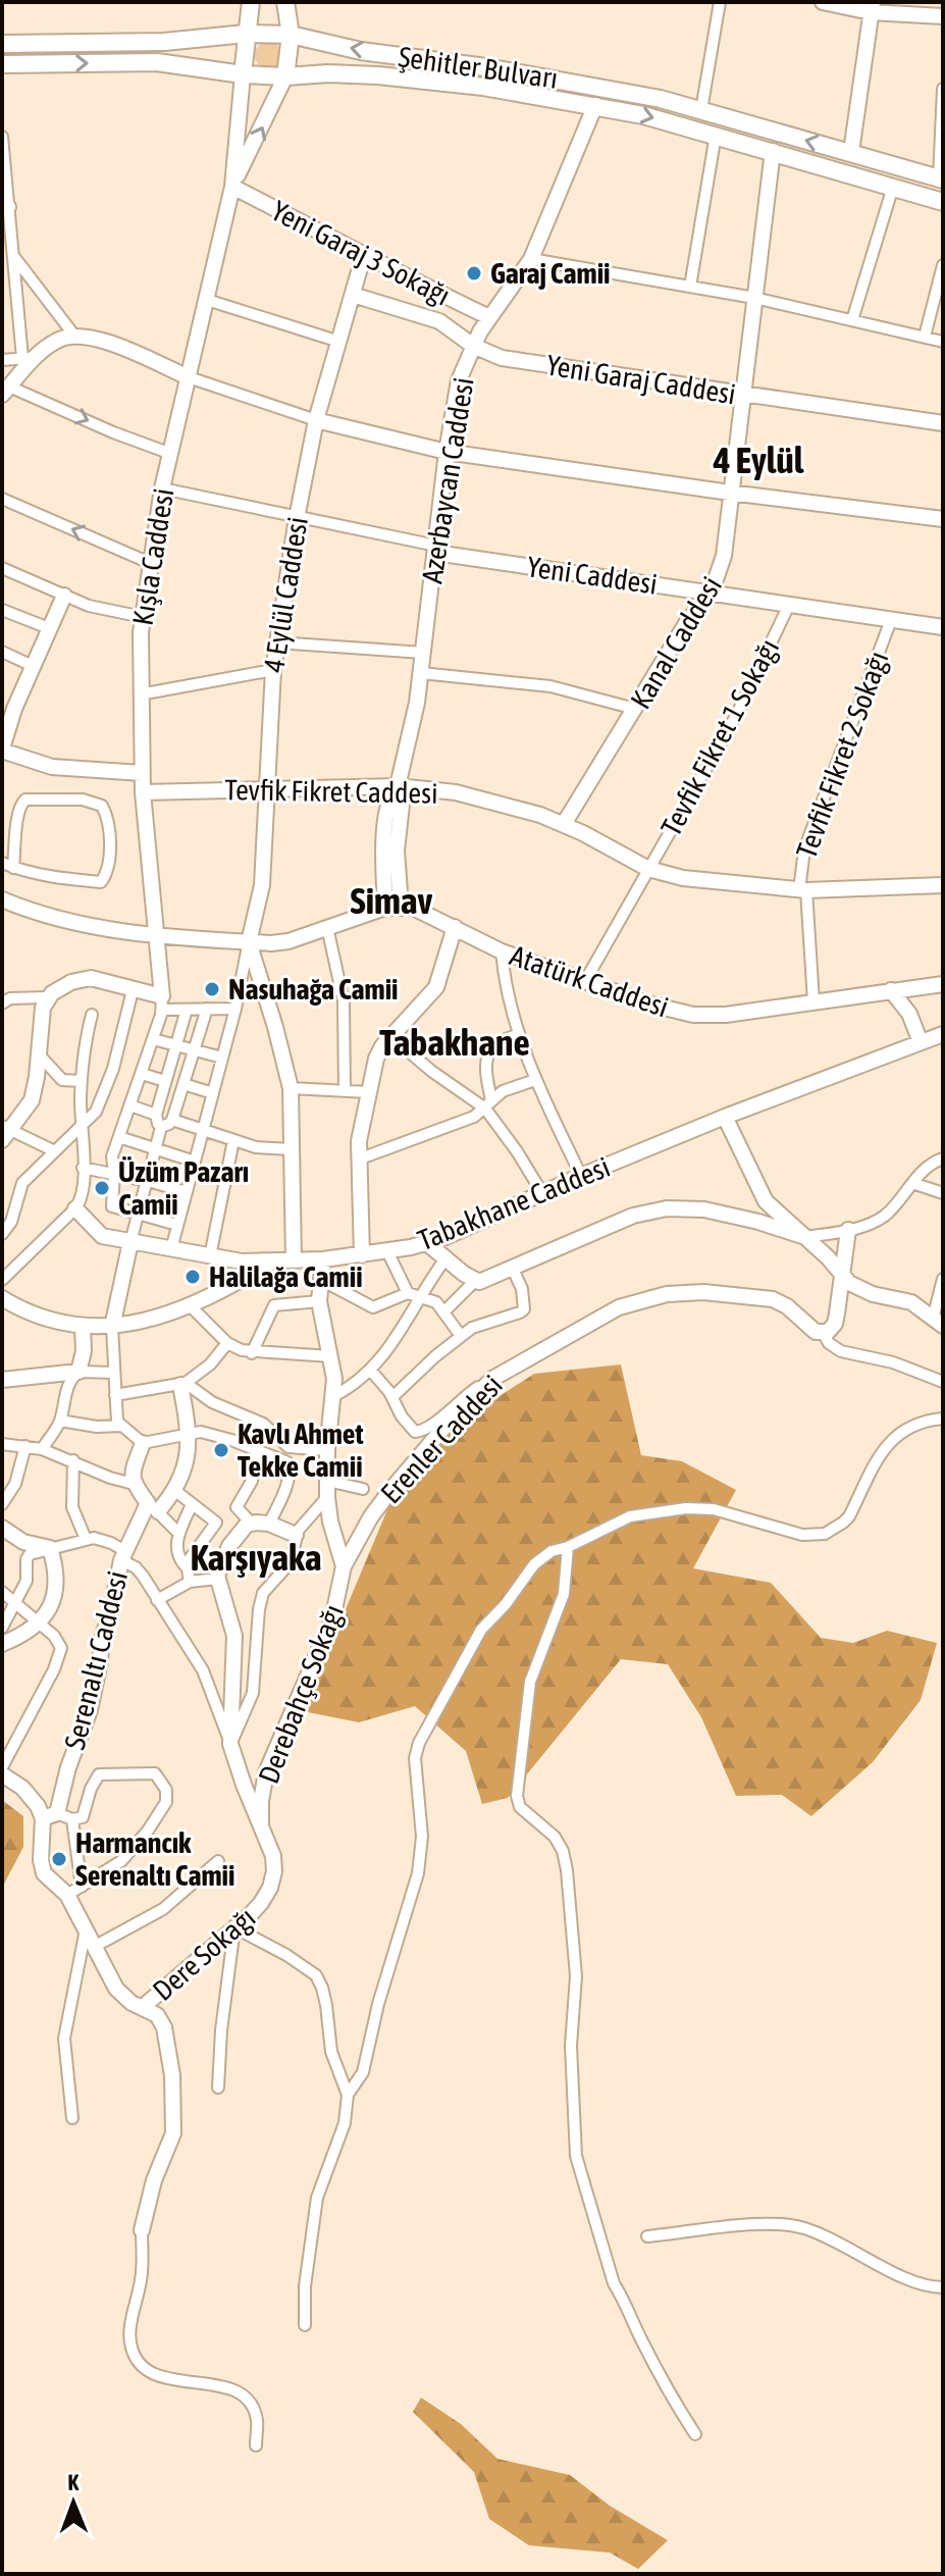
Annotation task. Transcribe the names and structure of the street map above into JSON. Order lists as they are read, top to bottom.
{
  "streets": {
    "main road": ["Şehitler Bulvarı"],
    "street": [
      "Yeni Garaj 3 Sokağı",
      "Yeni Garaj Caddesi",
      "Azerbaycan Caddesi",
      "Kışla Caddesi",
      "Yeni Caddesi",
      "4 Eylül Caddesi",
      "Kanal Caddesi",
      "Tevfik Fikret 1 Sokağı",
      "Tevfik Fikret 2 Sokağı",
      "Tevfik Fikret Caddesi",
      "Atatürk Caddesi",
      "Tabakhane Caddesi",
      "Erenler Caddesi",
      "Serenaltı Caddesi",
      "Derebahçe Sokağı",
      "Dere Sokağı"
    ]
  },
  "crossings": [
    ["Şehitler Bulvarı", "Azerbaycan Caddesi"],
    ["Şehitler Bulvarı", "Kışla Caddesi"],
    ["Şehitler Bulvarı", "Kanal Caddesi"],
    ["Yeni Garaj 3 Sokağı", "Azerbaycan Caddesi"],
    ["Yeni Garaj 3 Sokağı", "Kışla Caddesi"],
    ["Yeni Garaj 3 Sokağı", "4 Eylül Caddesi"],
    ["Yeni Garaj Caddesi", "Azerbaycan Caddesi"],
    ["Yeni Garaj Caddesi", "4 Eylül Caddesi"],
    ["Yeni Garaj Caddesi", "Kanal Caddesi"],
    ["Azerbaycan Caddesi", "Yeni Caddesi"],
    ["Azerbaycan Caddesi", "Tevfik Fikret Caddesi"],
    ["Azerbaycan Caddesi", "Atatürk Caddesi"],
    ["Kışla Caddesi", "Tevfik Fikret Caddesi"],
    ["Kışla Caddesi", "Atatürk Caddesi"],
    ["Yeni Caddesi", "Kanal Caddesi"],
    ["Yeni Caddesi", "Tevfik Fikret 1 Sokağı"],
    ["Yeni Caddesi", "Tevfik Fikret 2 Sokağı"],
    ["4 Eylül Caddesi", "Tevfik Fikret Caddesi"],
    ["4 Eylül Caddesi", "Atatürk Caddesi"],
    ["Kanal Caddesi", "Tevfik Fikret Caddesi"],
    ["Tevfik Fikret 1 Sokağı", "Tevfik Fikret Caddesi"],
    ["Tevfik Fikret 1 Sokağı", "Atatürk Caddesi"],
    ["Tevfik Fikret 2 Sokağı", "Tevfik Fikret Caddesi"],
    ["Tevfik Fikret 2 Sokağı", "Atatürk Caddesi"],
    ["Erenler Caddesi", "Derebahçe Sokağı"],
    ["Serenaltı Caddesi", "Dere Sokağı"],
    ["Derebahçe Sokağı", "Dere Sokağı"]
  ],
  "districts": [
    "4 Eylül",
    "Simav",
    "Tabakhane",
    "Karşıyaka"
  ],
  "places": [
    "Garaj Camii",
    "Nasuhağa Camii",
    "Üzüm Pazarı Camii",
    "Halilağa Camii",
    "Kavlı Ahmet Tekke Camii",
    "Harmancık Serenaltı Camii"
  ],
  "north": "top"
}
